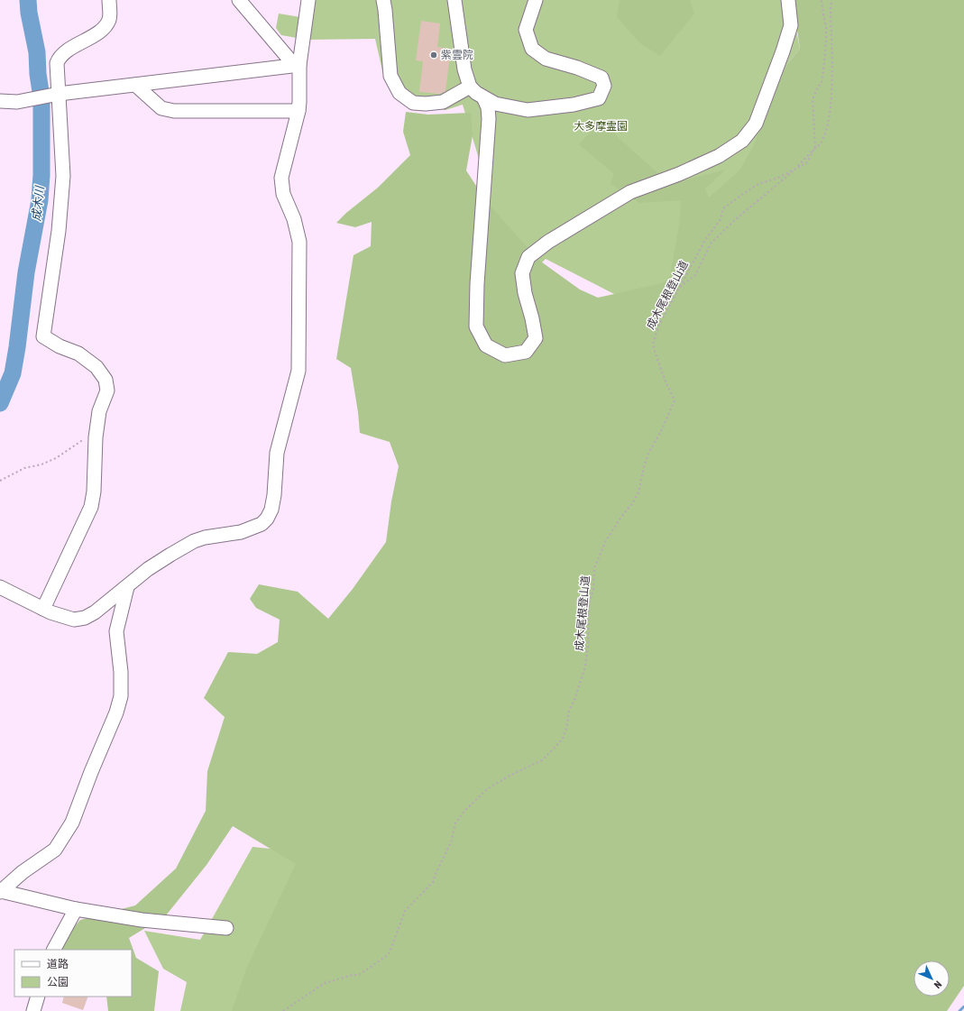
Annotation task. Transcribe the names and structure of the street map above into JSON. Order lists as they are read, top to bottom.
{
  "streets": {
    "path": ["成木尾根登山道"]
  },
  "water": ["成木川"],
  "parks": ["大多摩霊園"],
  "places": ["紫雲院"],
  "legend": ["道路", "公園"],
  "north": "bottom right"
}
